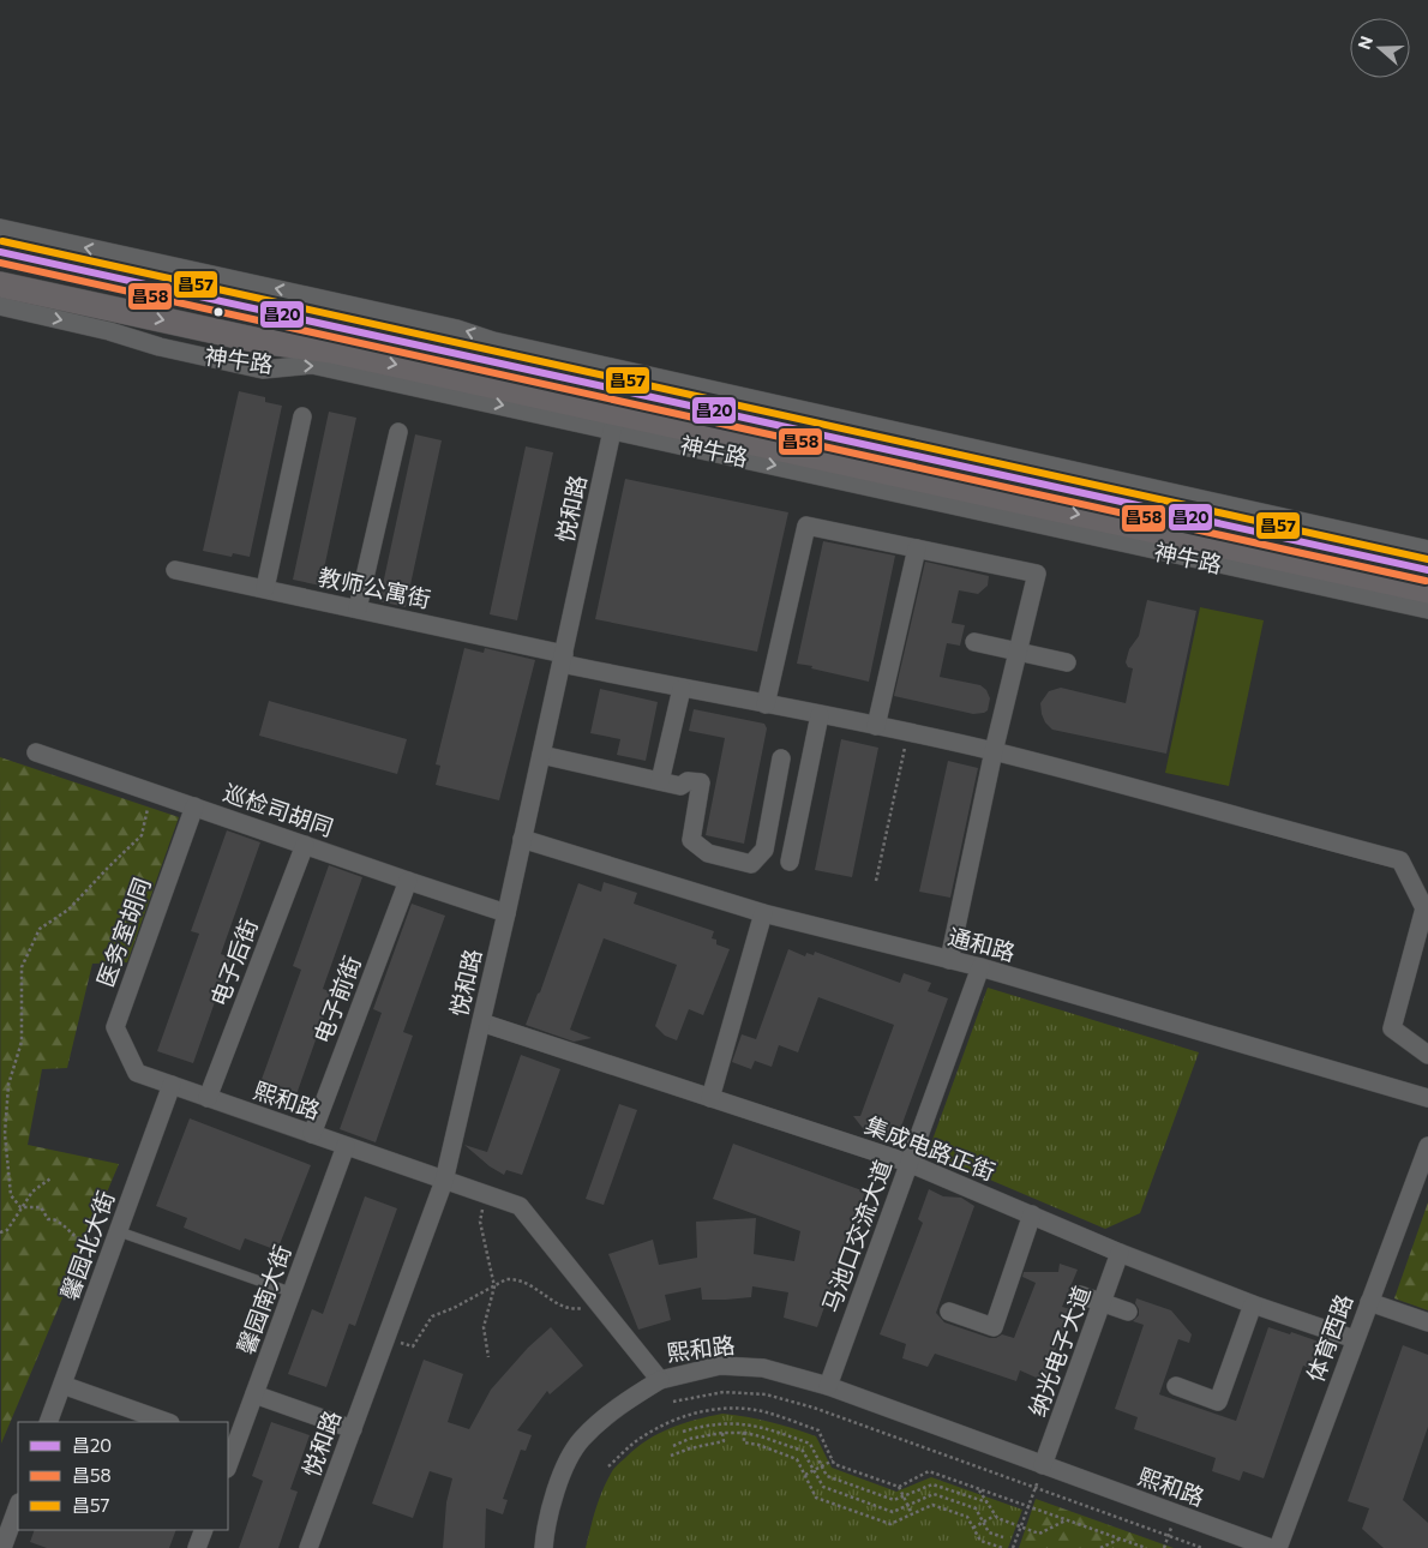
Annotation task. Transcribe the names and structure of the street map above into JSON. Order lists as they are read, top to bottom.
{
  "streets": {
    "main road": ["神牛路"],
    "street": [
      "悦和路",
      "教师公寓街",
      "巡检司胡同",
      "医务室胡同",
      "通和路",
      "电子后街",
      "电子前街",
      "熙和路",
      "集成电路正街",
      "马池口交流大道",
      "馨园北大街",
      "馨园南大街",
      "体育西路",
      "纳光电子大道"
    ]
  },
  "crossings": [
    ["神牛路", "悦和路"],
    ["悦和路", "教师公寓街"],
    ["悦和路", "巡检司胡同"],
    ["悦和路", "通和路"],
    ["悦和路", "熙和路"],
    ["悦和路", "集成电路正街"],
    ["巡检司胡同", "医务室胡同"],
    ["巡检司胡同", "电子后街"],
    ["巡检司胡同", "电子前街"],
    ["医务室胡同", "熙和路"],
    ["通和路", "马池口交流大道"],
    ["电子后街", "熙和路"],
    ["电子前街", "熙和路"],
    ["熙和路", "马池口交流大道"],
    ["熙和路", "馨园北大街"],
    ["熙和路", "馨园南大街"],
    ["熙和路", "纳光电子大道"],
    ["集成电路正街", "马池口交流大道"],
    ["集成电路正街", "体育西路"],
    ["集成电路正街", "纳光电子大道"]
  ],
  "lines": ["transit line 昌57", "transit line 昌20", "transit line 昌58"],
  "legend": ["昌20", "昌58", "昌57"],
  "north": "left"
}
